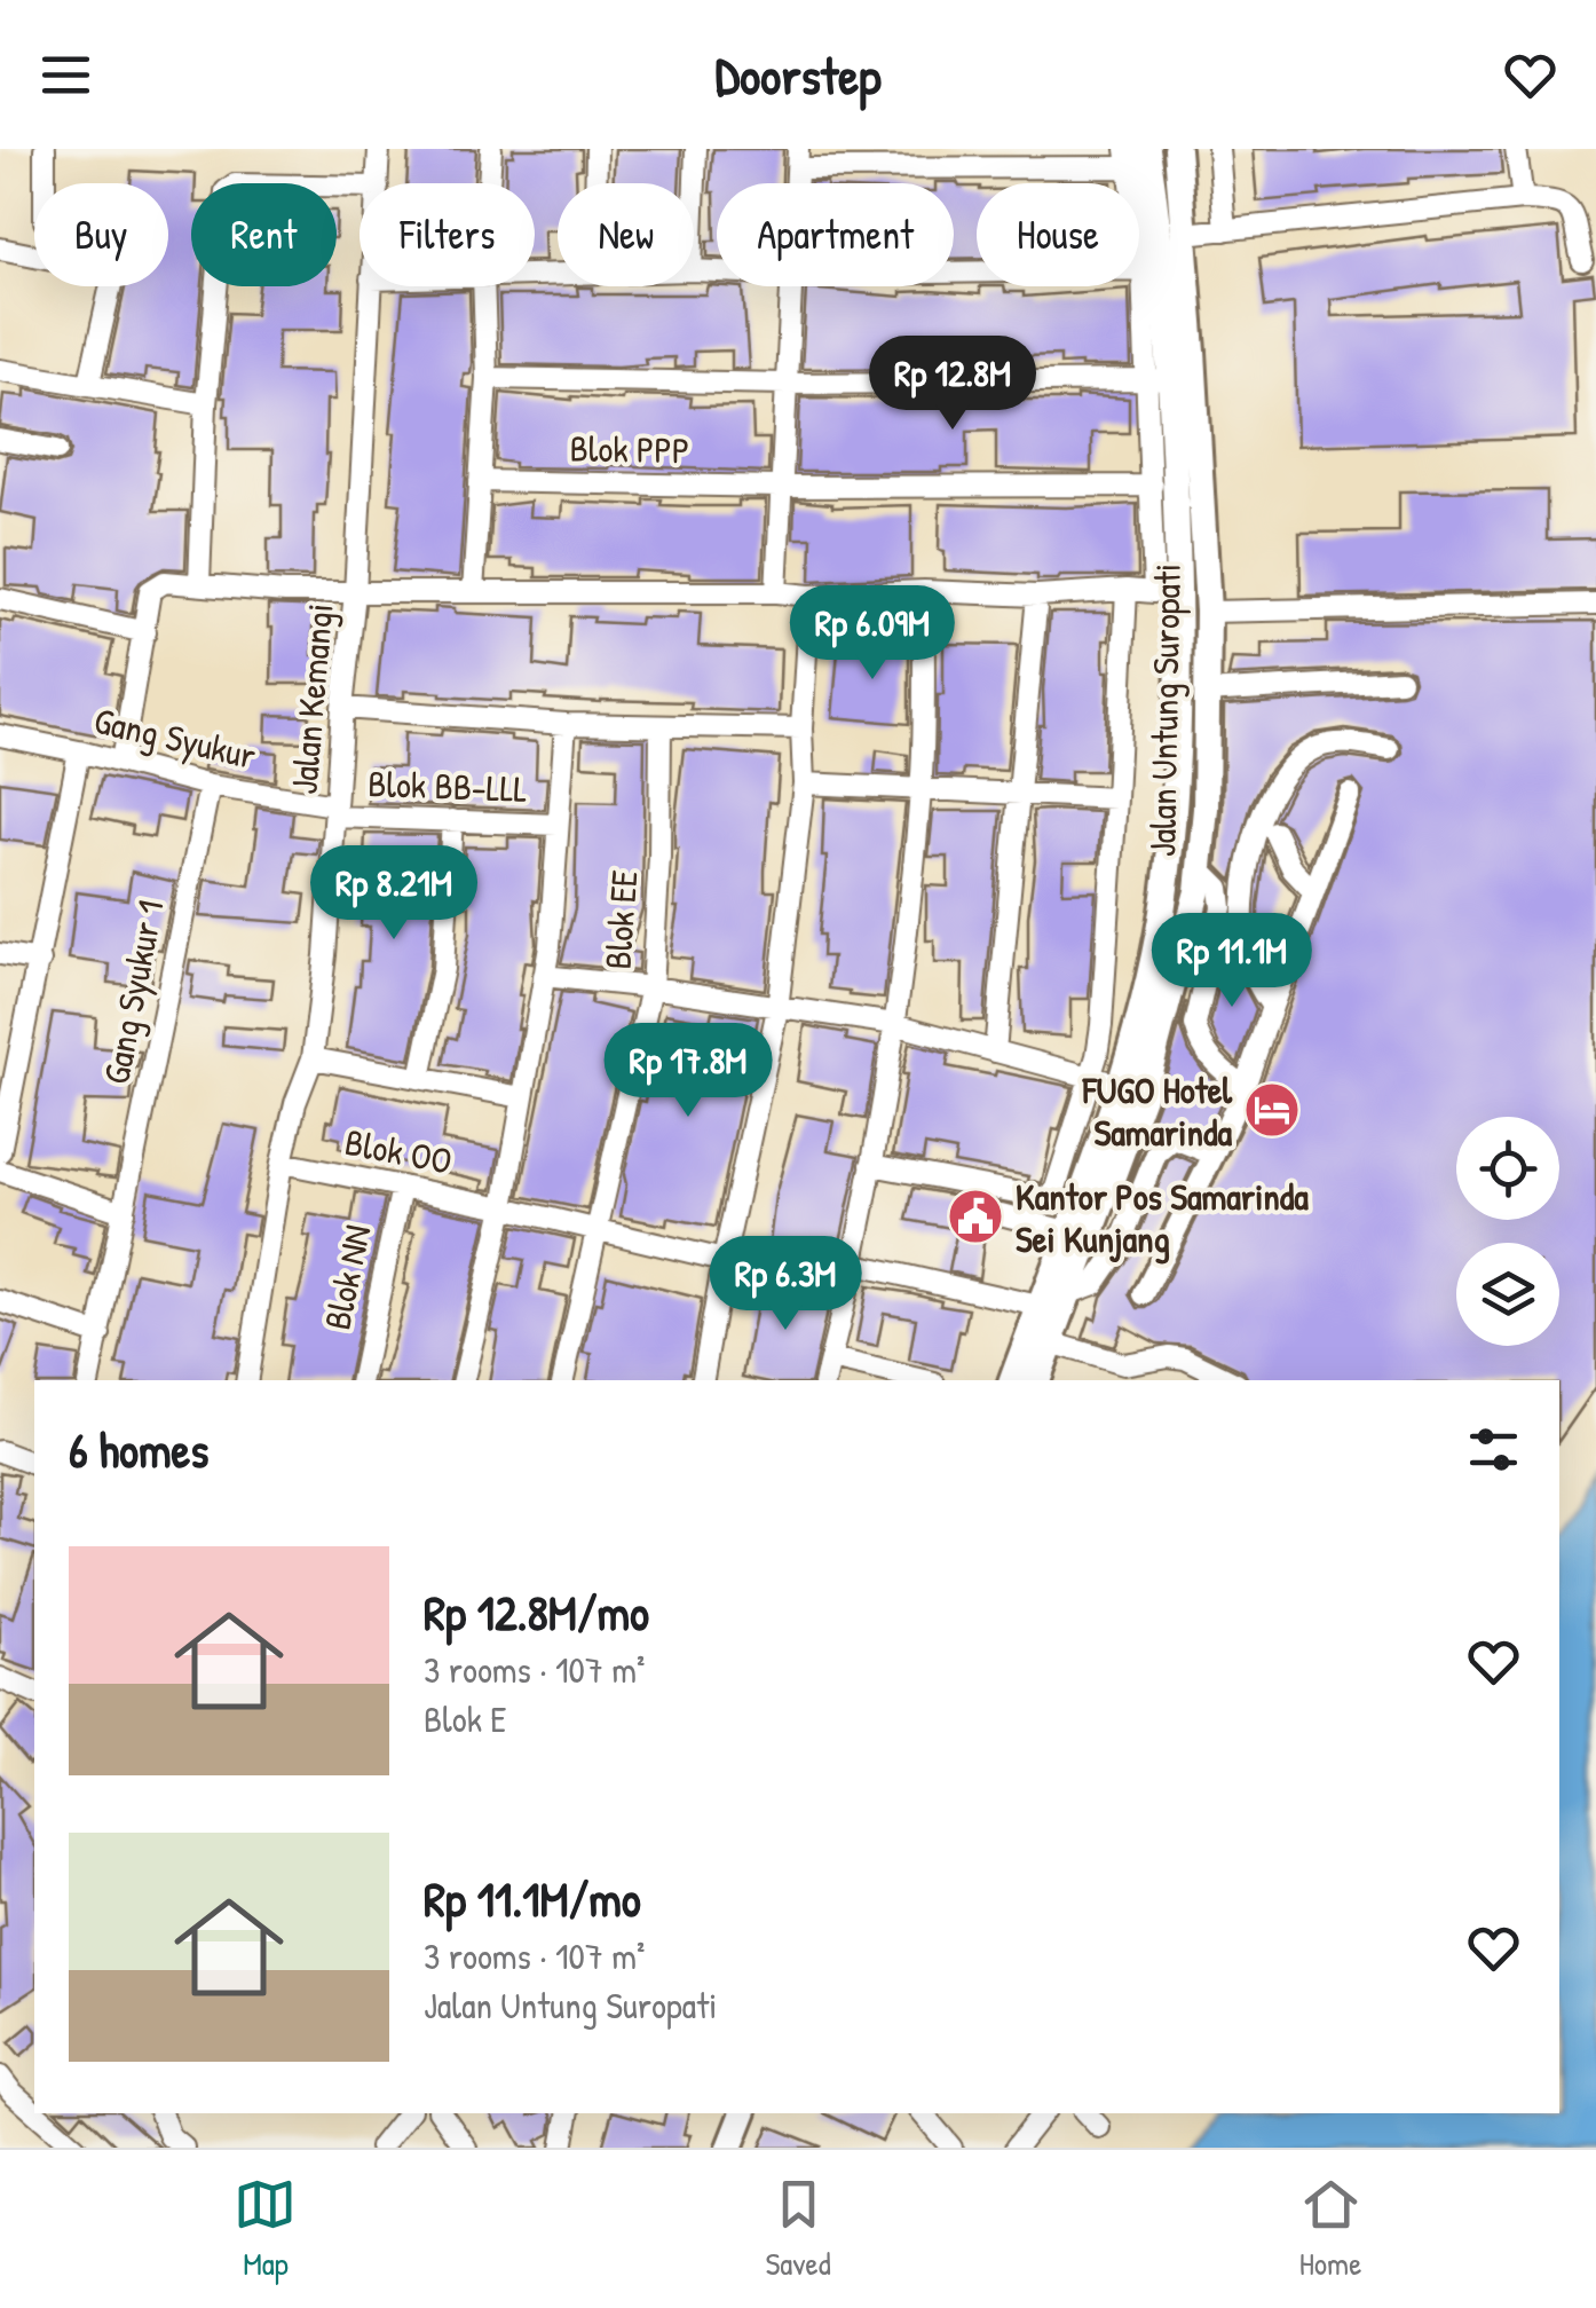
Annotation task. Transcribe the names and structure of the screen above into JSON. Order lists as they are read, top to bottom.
{
  "streets": {
    "main road": ["Jalan Untung Suropati"],
    "street": [
      "Blok PPP",
      "Jalan Kemangi",
      "Gang Syukur",
      "Blok BB-LLL",
      "Blok EE",
      "Gang Syukur 1",
      "Blok OO",
      "Blok NN"
    ]
  },
  "crossings": [
    ["Jalan Kemangi", "Gang Syukur"],
    ["Jalan Kemangi", "Blok BB-LLL"],
    ["Jalan Kemangi", "Blok OO"],
    ["Jalan Untung Suropati", "Blok OO"],
    ["Gang Syukur", "Blok BB-LLL"],
    ["Gang Syukur", "Gang Syukur 1"],
    ["Blok EE", "Blok OO"],
    ["Blok OO", "Blok NN"]
  ],
  "places": {
    "hotel": ["FUGO Hotel Samarinda"],
    "public building": ["Kantor Pos Samarinda Sei Kunjang"]
  },
  "page": {
    "header": "Doorstep",
    "chip": [
      "Buy",
      "Rent",
      "Filters",
      "New",
      "Apartment",
      "House"
    ],
    "price": [
      "Rp 12.8M",
      "Rp 6.09M",
      "Rp 8.21M",
      "Rp 11.1M",
      "Rp 17.8M",
      "Rp 6.3M"
    ],
    "heading": "6 homes",
    "list": [
      {
        "name": "Rp 12.8M/mo",
        "note": "3 rooms · 107 m² · Blok E"
      },
      {
        "name": "Rp 11.1M/mo",
        "note": "3 rooms · 107 m² · Jalan Untung Suropati"
      }
    ],
    "tabs": ["Map", "Saved", "Home"]
  }
}
